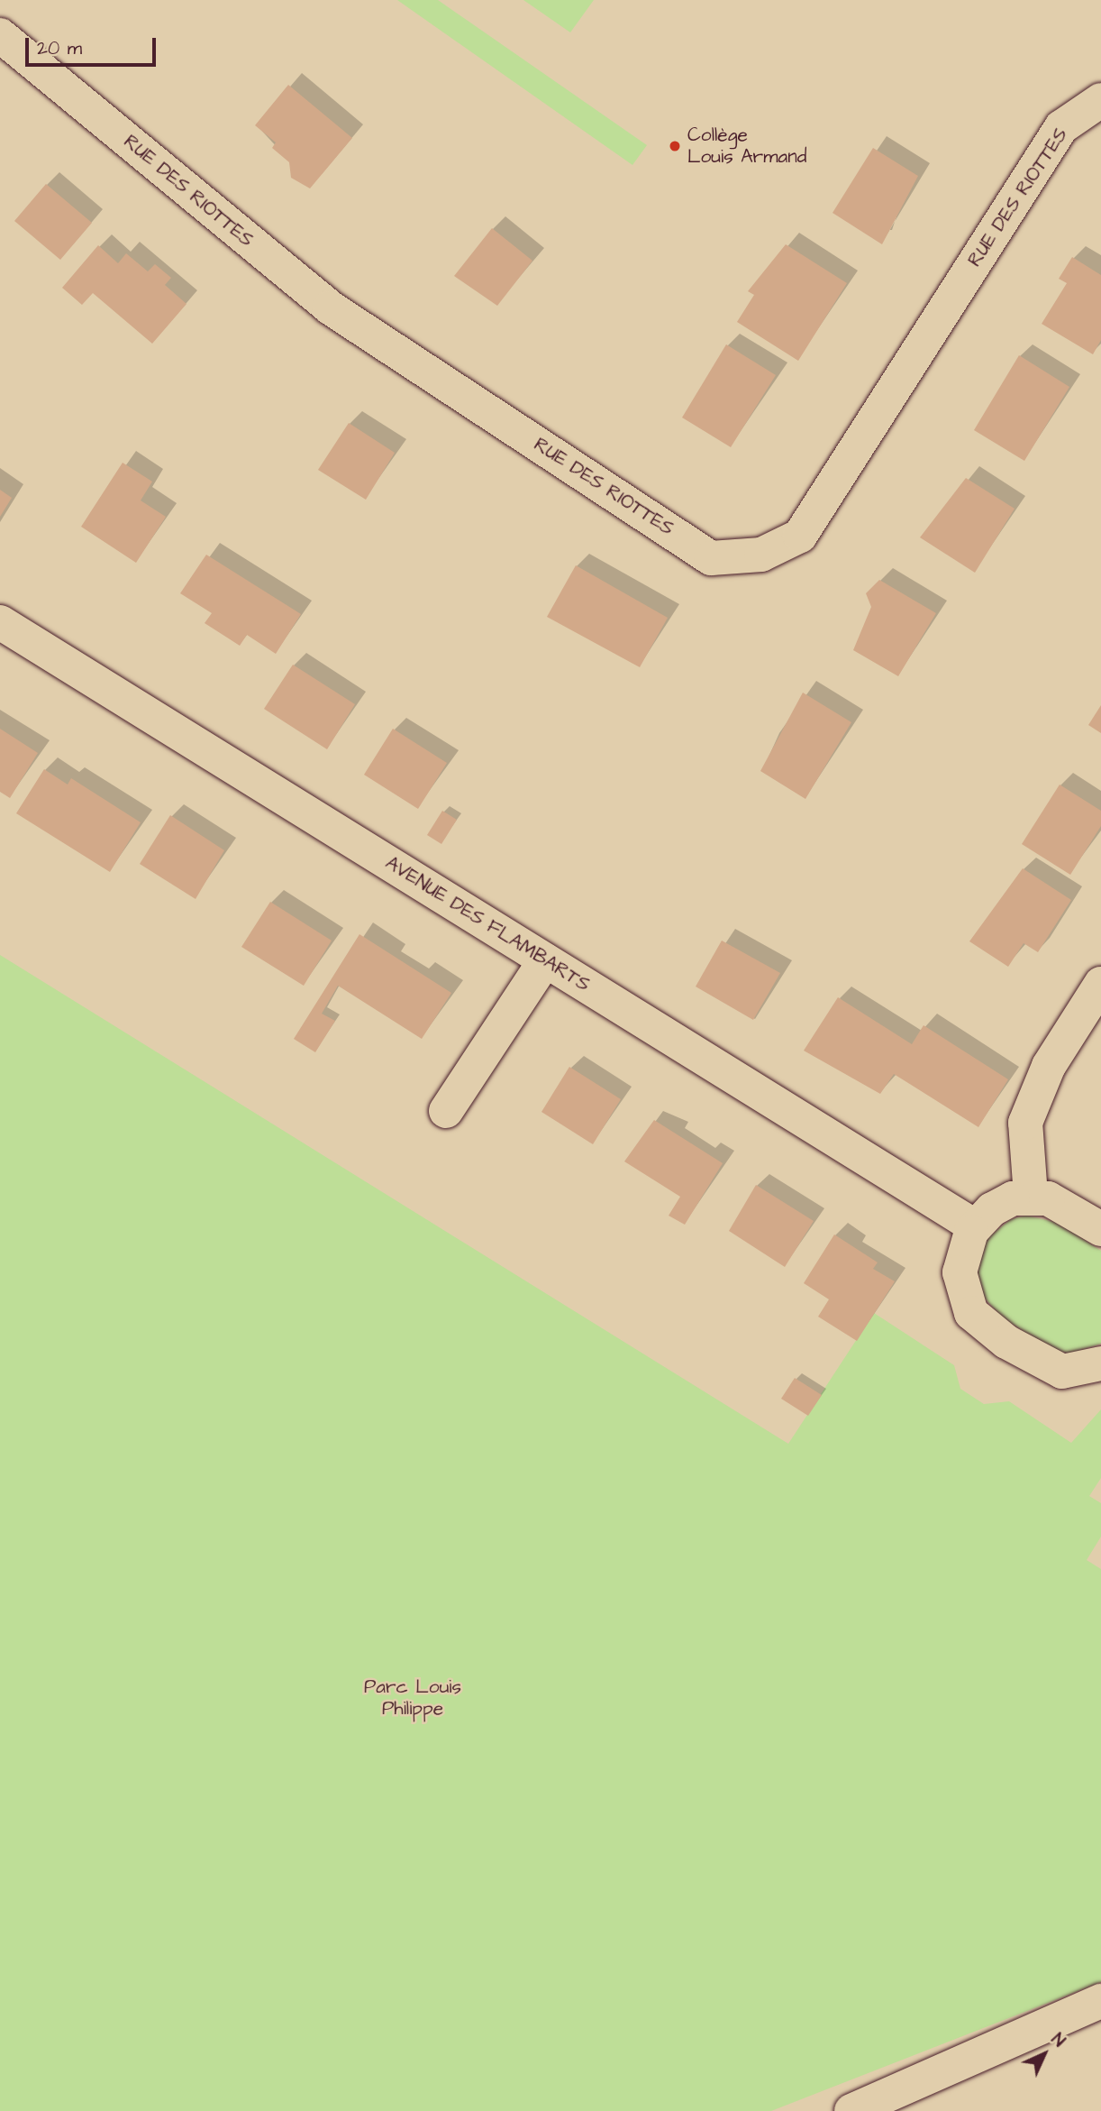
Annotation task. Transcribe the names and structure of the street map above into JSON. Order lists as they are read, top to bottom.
{
  "streets": {
    "street": ["RUE DES RIOTTES", "AVENUE DES FLAMBARTS"]
  },
  "parks": ["Parc Louis Philippe"],
  "places": ["Collège Louis Armand"],
  "scale_bar": "20 m",
  "north": "top right"
}
